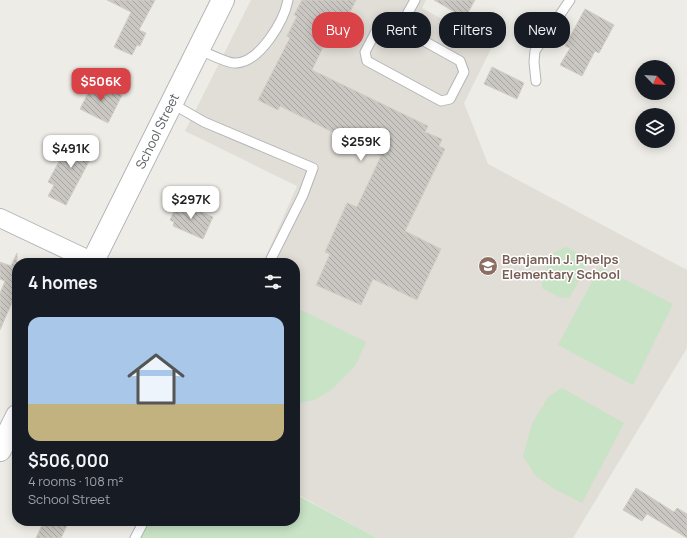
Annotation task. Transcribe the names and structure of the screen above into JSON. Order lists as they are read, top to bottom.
{
  "streets": {
    "street": ["School Street"]
  },
  "places": {
    "school or university": ["Benjamin J. Phelps Elementary School"]
  },
  "north": "bottom right",
  "page": {
    "chip": [
      "Buy",
      "Rent",
      "Filters",
      "New"
    ],
    "price": [
      "$506K",
      "$259K",
      "$491K",
      "$297K"
    ],
    "heading": "4 homes",
    "list": [
      {
        "name": "$506,000",
        "note": "4 rooms · 108 m² · School Street"
      }
    ]
  }
}
